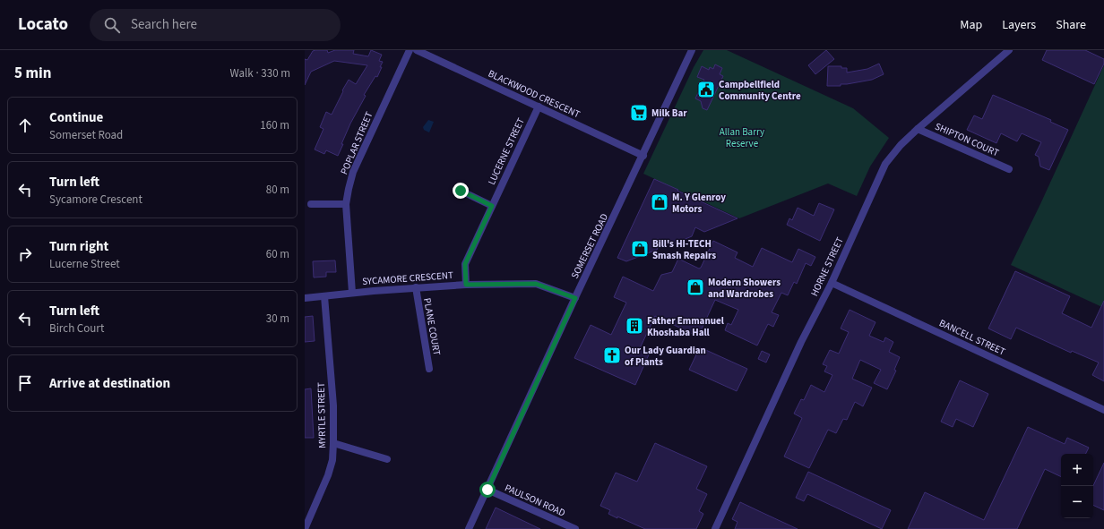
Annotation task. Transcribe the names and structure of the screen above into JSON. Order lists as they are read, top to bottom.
{
  "streets": {
    "street": [
      "BLACKWOOD CRESCENT",
      "SHIPTON COURT",
      "POPLAR STREET",
      "LUCERNE STREET",
      "SOMERSET ROAD",
      "HORNE STREET",
      "SYCAMORE CRESCENT",
      "PLANE COURT",
      "BANCELL STREET",
      "MYRTLE STREET",
      "PAULSON ROAD"
    ]
  },
  "crossings": [
    ["BLACKWOOD CRESCENT", "LUCERNE STREET"],
    ["BLACKWOOD CRESCENT", "SOMERSET ROAD"],
    ["SHIPTON COURT", "HORNE STREET"],
    ["POPLAR STREET", "SYCAMORE CRESCENT"],
    ["LUCERNE STREET", "SYCAMORE CRESCENT"],
    ["SOMERSET ROAD", "SYCAMORE CRESCENT"],
    ["SOMERSET ROAD", "PAULSON ROAD"],
    ["HORNE STREET", "BANCELL STREET"],
    ["SYCAMORE CRESCENT", "PLANE COURT"],
    ["SYCAMORE CRESCENT", "MYRTLE STREET"]
  ],
  "parks": ["Allan Barry Reserve"],
  "places": {
    "public building": ["Campbellfield Community Centre"],
    "supermarket": ["Milk Bar"],
    "shop": ["M. Y Glenroy Motors", "Bill's HI-TECH Smash Repairs", "Modern Showers and Wardrobes"],
    "building": ["Father Emmanuel Khoshaba Hall"],
    "church": ["Our Lady Guardian of Plants"]
  },
  "page": {
    "header": "Locato",
    "search": "Search here",
    "nav": ["Map", "Layers", "Share"],
    "heading": ["5 min", "Walk · 330 m"],
    "list": [
      ["Continue", "Somerset Road", "160 m"],
      ["Turn left", "Sycamore Crescent", "80 m"],
      ["Turn right", "Lucerne Street", "60 m"],
      ["Turn left", "Birch Court", "30 m"],
      "Arrive at destination"
    ],
    "map_buttons": ["+", "−"]
  }
}
